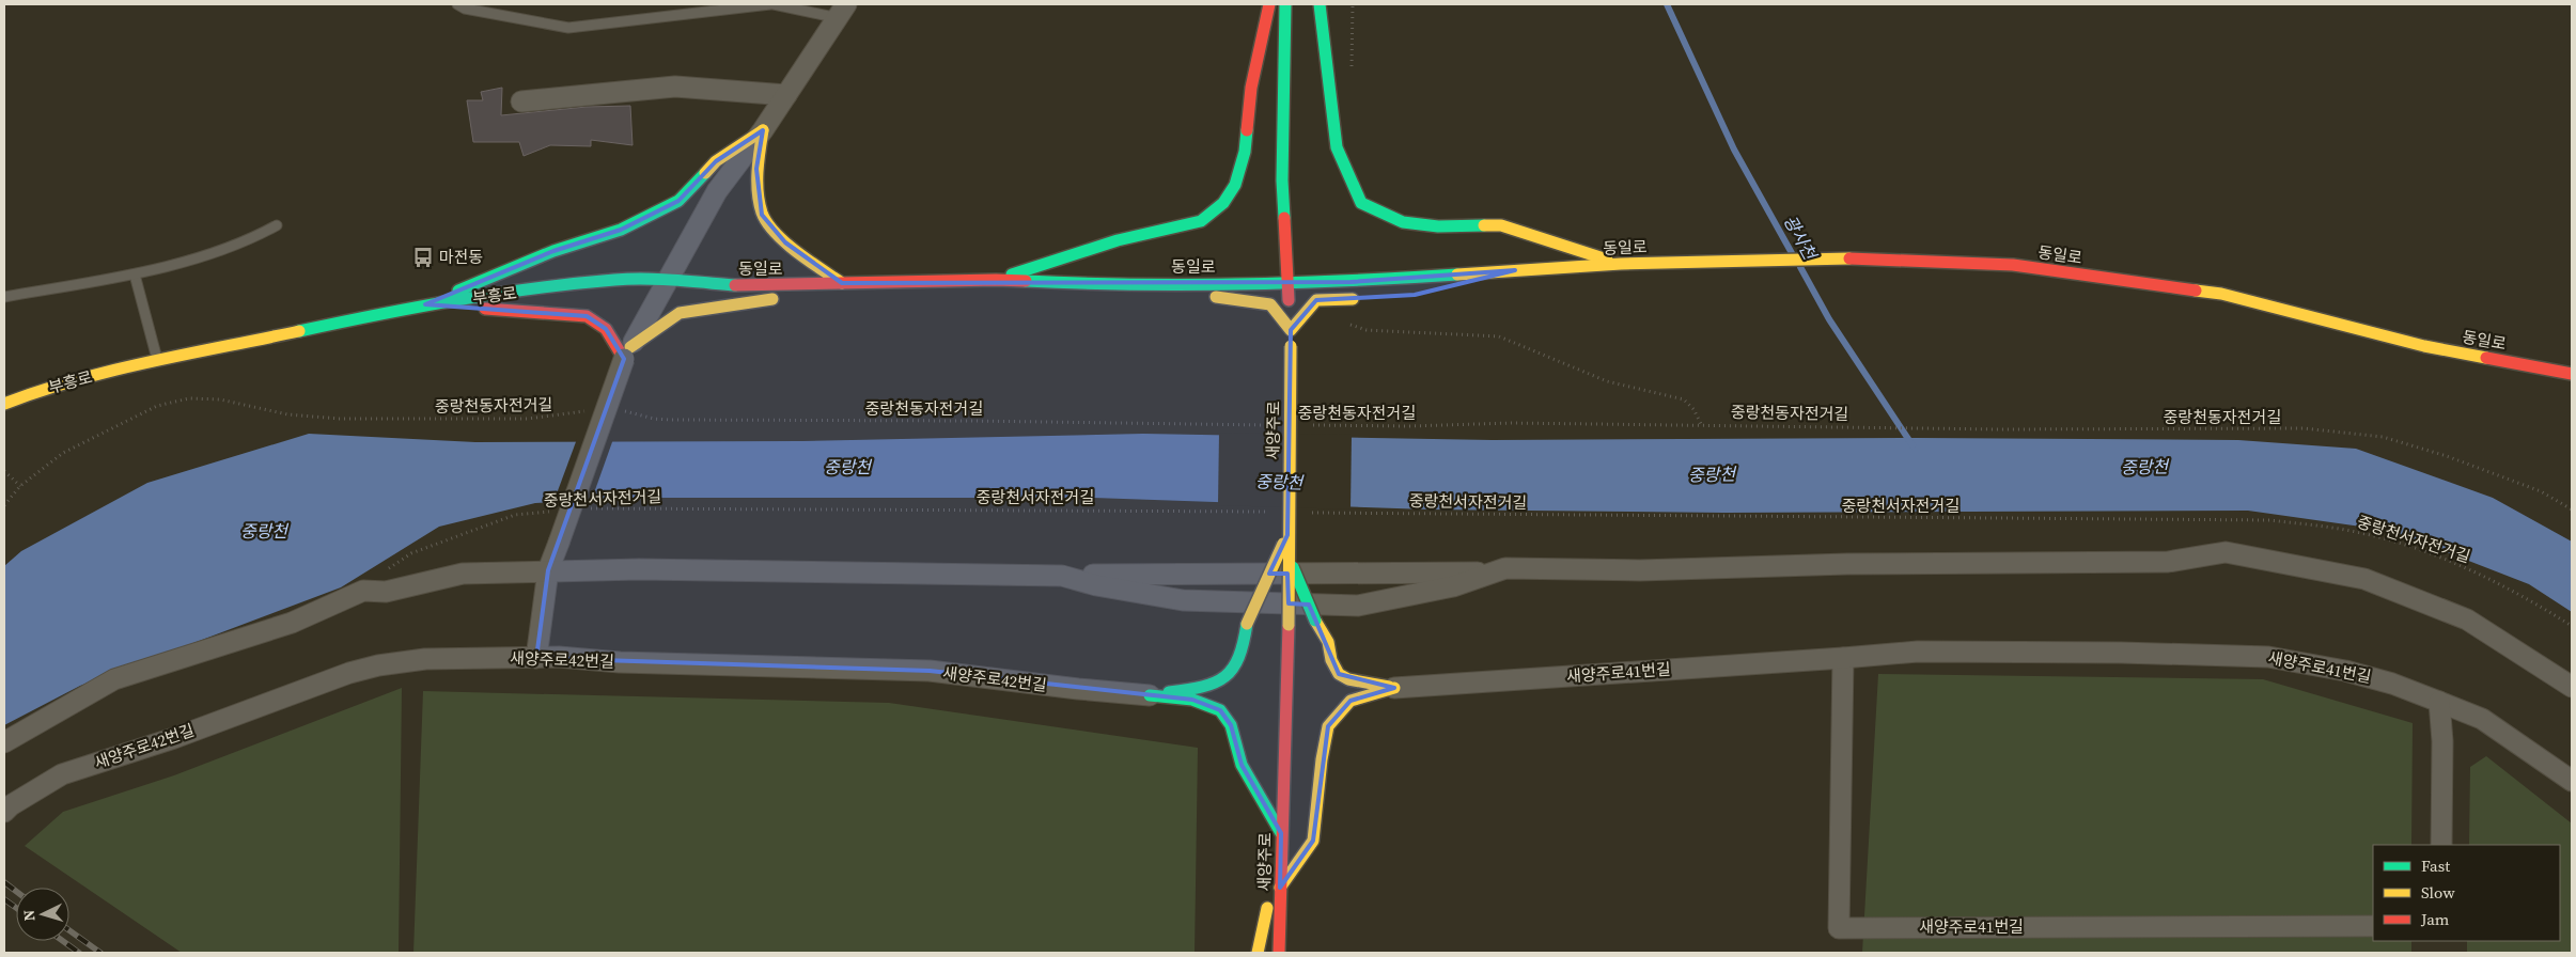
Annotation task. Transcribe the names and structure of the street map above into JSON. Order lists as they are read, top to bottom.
{
  "streets": {
    "main road": ["동일로", "부흥로", "새양주로"],
    "street": ["새양주로42번길", "새양주로41번길"],
    "path": ["중랑천동자전거길", "중랑천서자전거길"]
  },
  "crossings": [
    ["동일로", "부흥로"],
    ["동일로", "새양주로"]
  ],
  "water": ["광사천", "중랑천"],
  "places": {
    "bus stop": ["마전동"]
  },
  "legend": ["Fast", "Slow", "Jam"],
  "north": "left"
}
